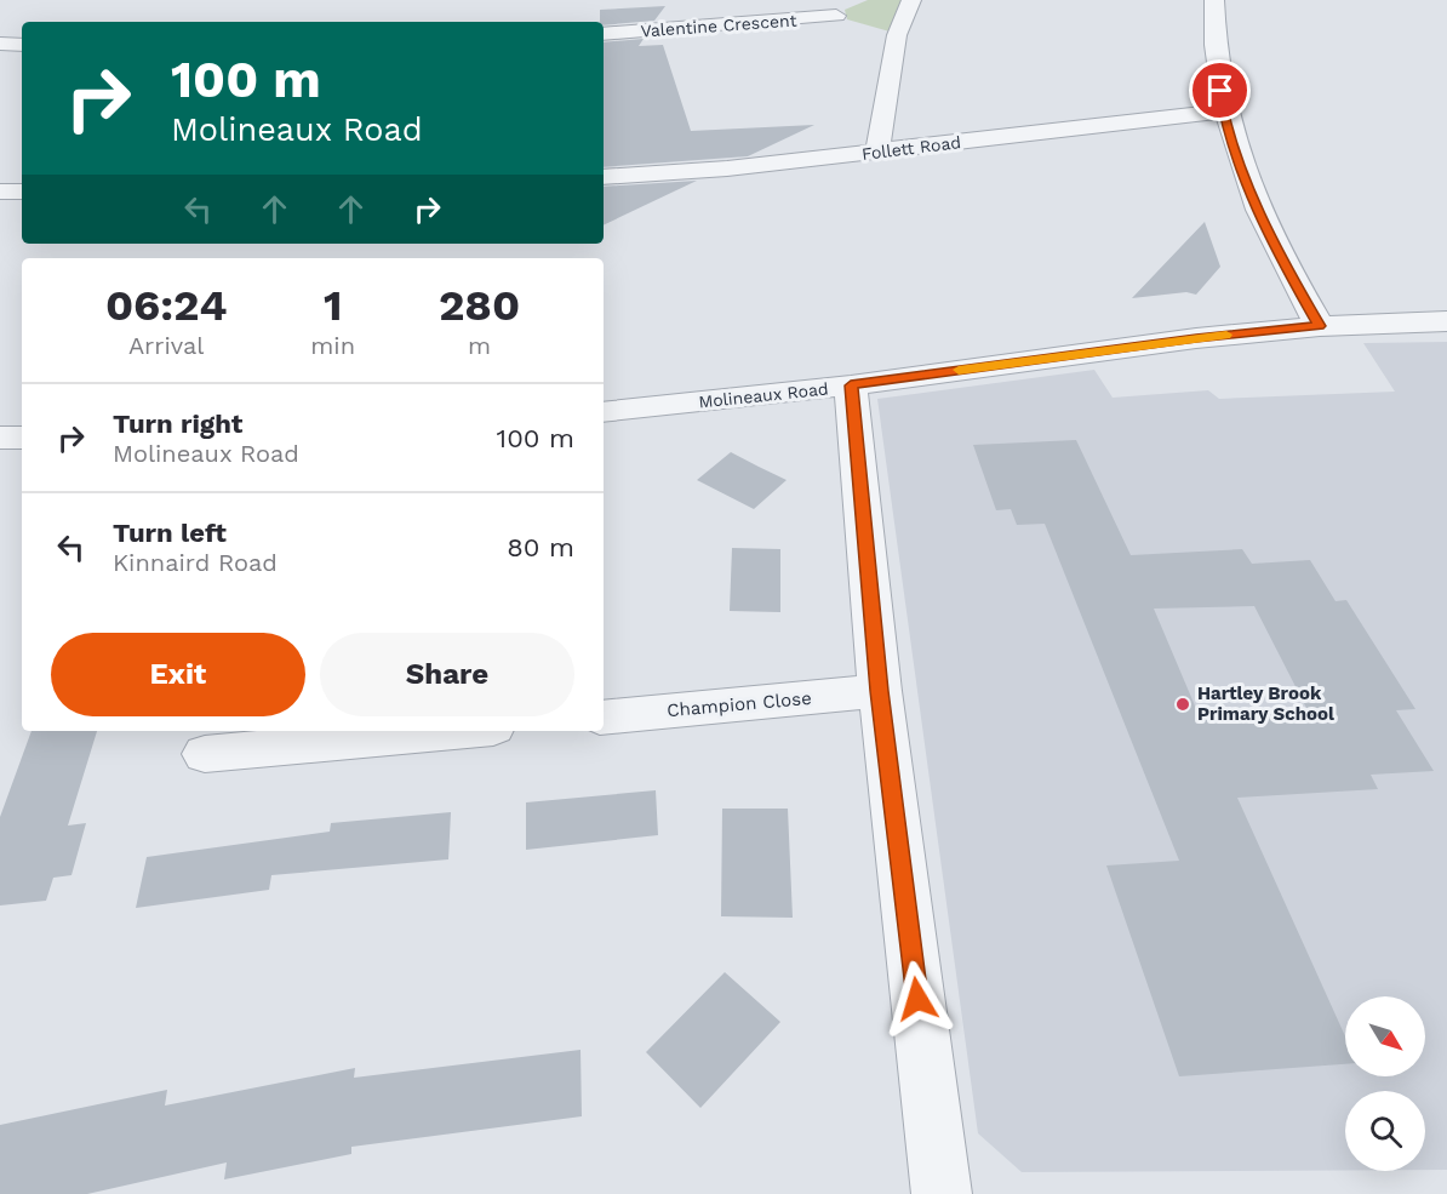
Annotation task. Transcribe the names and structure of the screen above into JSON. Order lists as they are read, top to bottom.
{
  "streets": {
    "street": [
      "Valentine Crescent",
      "Follett Road",
      "Molineaux Road",
      "Champion Close"
    ]
  },
  "places": ["Hartley Brook Primary School"],
  "north": "bottom right",
  "page": {
    "turn": ["100 m", "Molineaux Road"],
    "eta": [
      "06:24",
      "Arrival",
      "1",
      "min",
      "280",
      "m"
    ],
    "list": [
      {
        "name": "Turn right",
        "note": "Molineaux Road",
        "value": "100 m"
      },
      {
        "name": "Turn left",
        "note": "Kinnaird Road",
        "value": "80 m"
      }
    ],
    "buttons": ["Exit", "Share"]
  }
}
